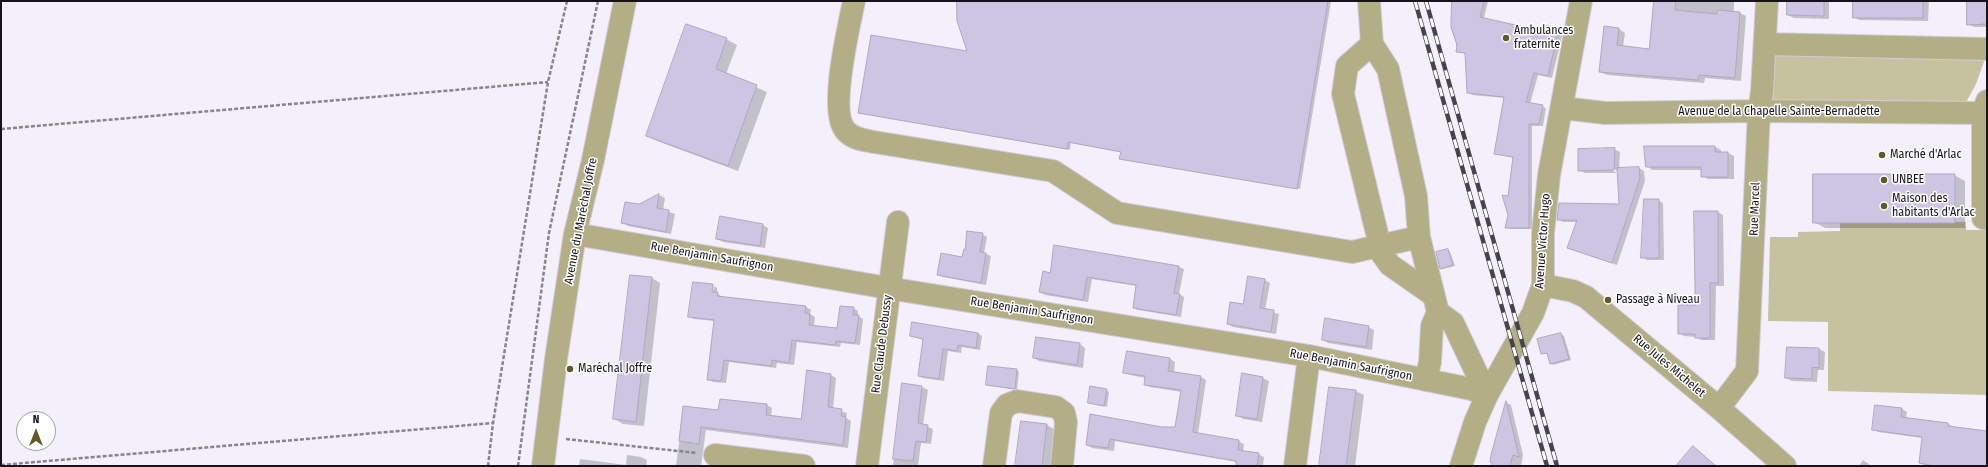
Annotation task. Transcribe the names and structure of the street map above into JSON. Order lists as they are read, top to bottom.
{
  "streets": {
    "street": [
      "Avenue de la Chapelle Sainte-Bernadette",
      "Rue Marcel",
      "Avenue du Maréchal Joffre",
      "Avenue Victor Hugo",
      "Rue Benjamin Saufrignon",
      "Rue Claude Debussy",
      "Rue Jules Michelet"
    ]
  },
  "crossings": [
    ["Avenue de la Chapelle Sainte-Bernadette", "Rue Marcel"],
    ["Avenue de la Chapelle Sainte-Bernadette", "Avenue Victor Hugo"],
    ["Rue Marcel", "Rue Jules Michelet"],
    ["Avenue du Maréchal Joffre", "Rue Benjamin Saufrignon"],
    ["Avenue Victor Hugo", "Rue Benjamin Saufrignon"],
    ["Avenue Victor Hugo", "Rue Jules Michelet"],
    ["Rue Benjamin Saufrignon", "Rue Claude Debussy"]
  ],
  "places": [
    "Ambulances fraternite",
    "Marché d'Arlac",
    "UNBEE",
    "Maison des habitants d'Arlac",
    "Passage à Niveau",
    "Maréchal Joffre"
  ],
  "north": "top"
}
